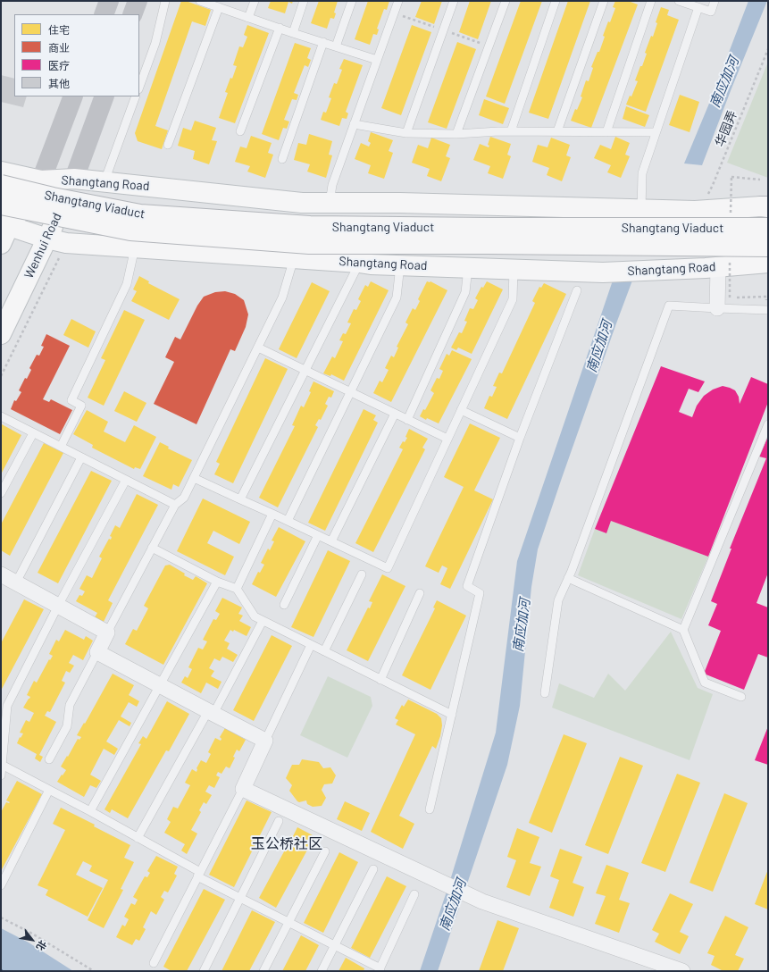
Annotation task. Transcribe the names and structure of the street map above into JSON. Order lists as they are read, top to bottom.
{
  "streets": {
    "main road": ["Shangtang Road", "Shangtang Viaduct", "Wenhui Road"],
    "path": ["华园弄"]
  },
  "crossings": [
    ["华园弄", "Shangtang Road"],
    ["Shangtang Road", "Wenhui Road"]
  ],
  "districts": ["玉公桥社区"],
  "water": ["南应加河"],
  "legend": [
    "住宅",
    "商业",
    "医疗",
    "其他"
  ],
  "north": "bottom right"
}
